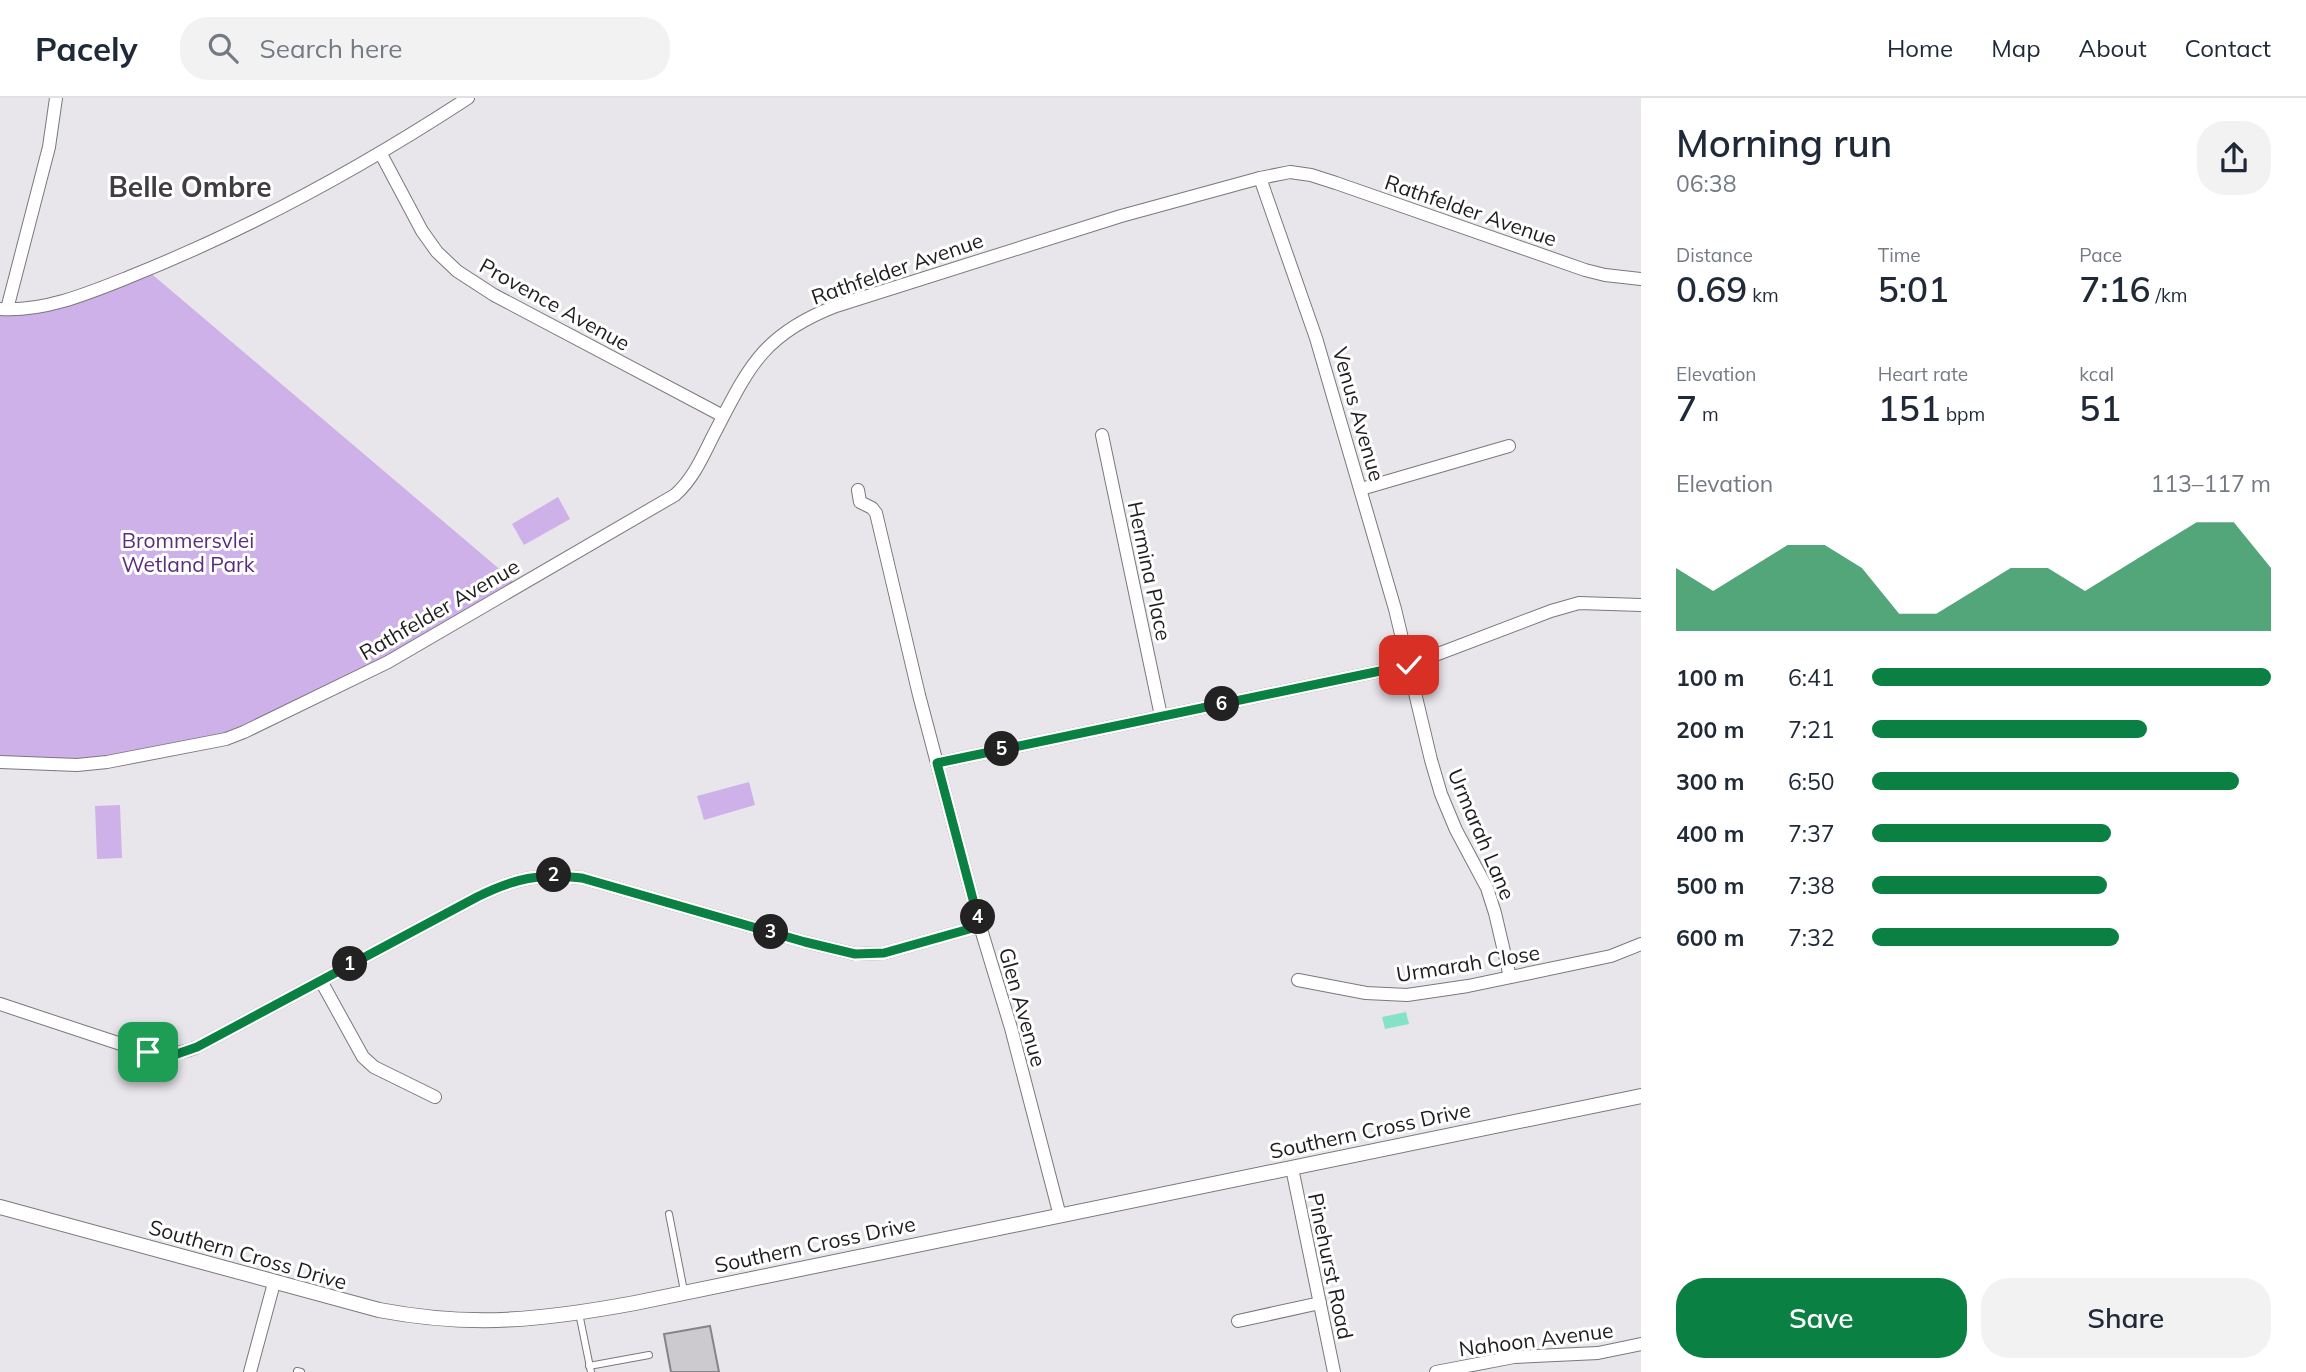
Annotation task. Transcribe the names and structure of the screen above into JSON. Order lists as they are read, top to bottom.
{
  "streets": {
    "street": [
      "Rathfelder Avenue",
      "Provence Avenue",
      "Venus Avenue",
      "Hermina Place",
      "Urmarah Lane",
      "Urmarah Close",
      "Glen Avenue",
      "Southern Cross Drive",
      "Pinehurst Road",
      "Nahoon Avenue"
    ]
  },
  "crossings": [
    ["Rathfelder Avenue", "Provence Avenue"],
    ["Rathfelder Avenue", "Venus Avenue"],
    ["Venus Avenue", "Urmarah Lane"],
    ["Urmarah Lane", "Urmarah Close"],
    ["Glen Avenue", "Southern Cross Drive"],
    ["Southern Cross Drive", "Pinehurst Road"]
  ],
  "districts": ["Belle Ombre"],
  "parks": ["Brommersvlei Wetland Park"],
  "page": {
    "header": "Pacely",
    "search": "Search here",
    "nav": [
      "Home",
      "Map",
      "About",
      "Contact"
    ],
    "heading": ["Morning run", "06:38"],
    "stats": [
      ["Distance", "0.69 km"],
      ["Time", "5:01"],
      ["Pace", "7:16 /km"],
      ["Elevation", "7 m"],
      ["Heart rate", "151 bpm"],
      ["kcal", "51"]
    ],
    "chart": ["Elevation", "113–117 m"],
    "list": [
      {
        "name": "100 m",
        "note": "6:41"
      },
      {
        "name": "200 m",
        "note": "7:21"
      },
      {
        "name": "300 m",
        "note": "6:50"
      },
      {
        "name": "400 m",
        "note": "7:37"
      },
      {
        "name": "500 m",
        "note": "7:38"
      },
      {
        "name": "600 m",
        "note": "7:32"
      }
    ],
    "pins": [
      "6",
      "5",
      "2",
      "4",
      "3",
      "1"
    ],
    "buttons": ["Save", "Share"]
  }
}
